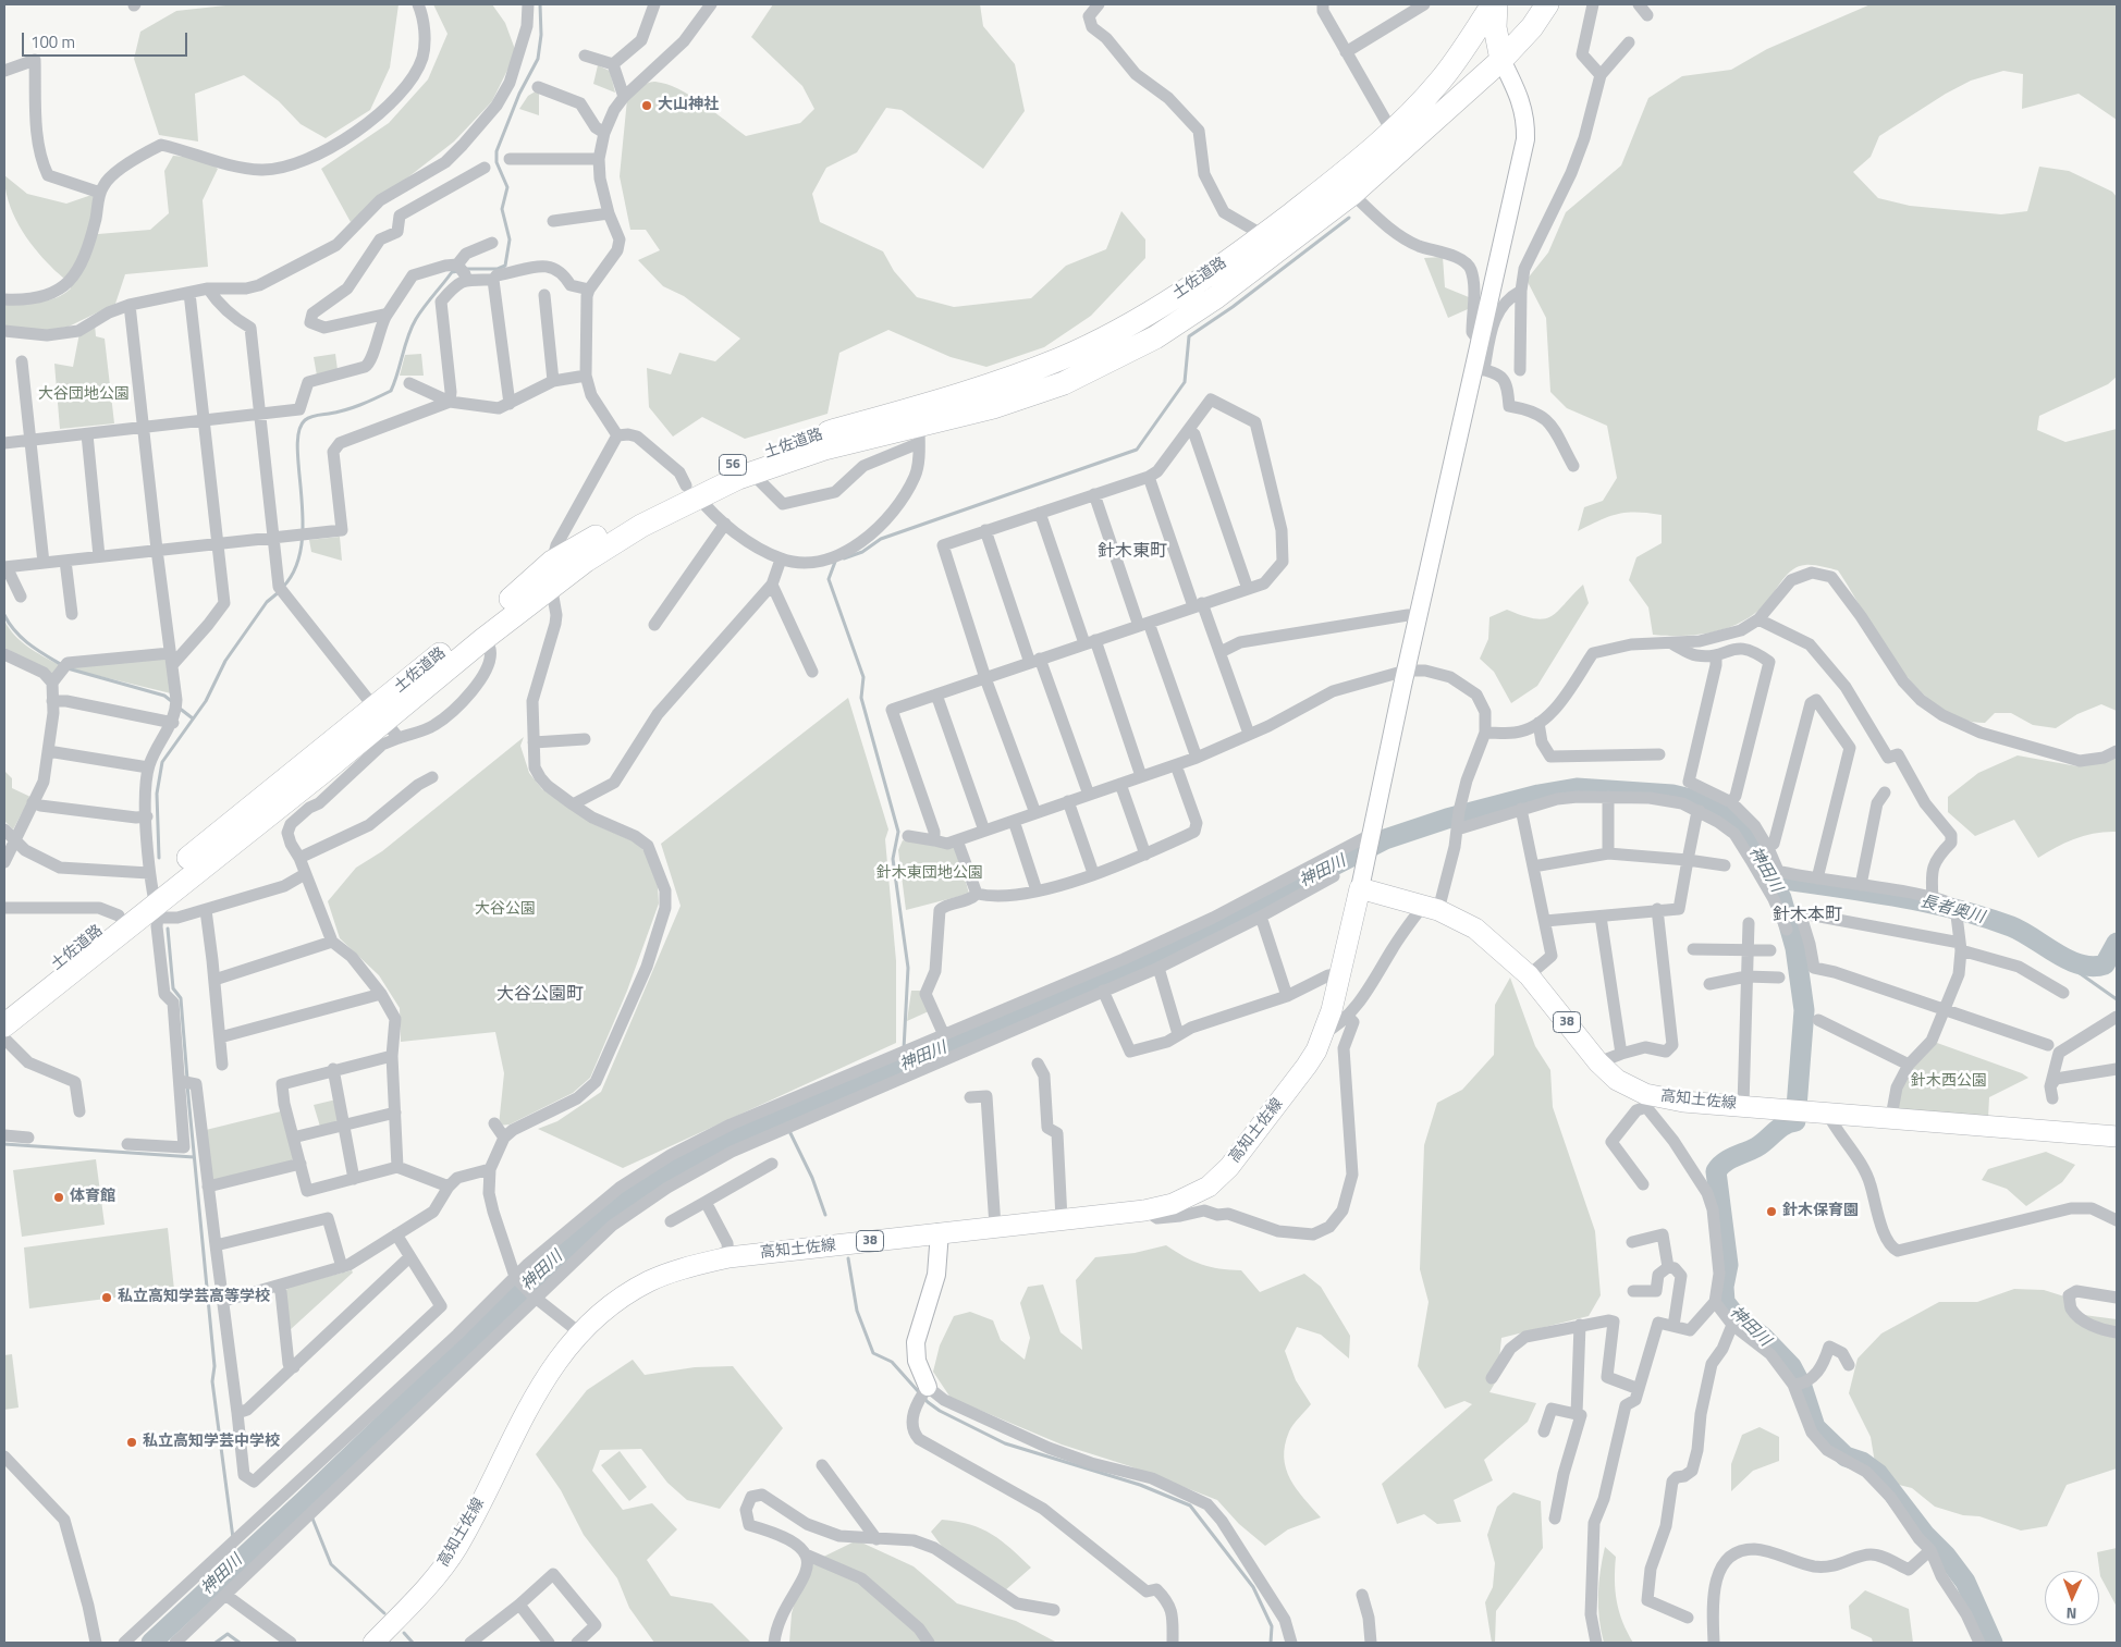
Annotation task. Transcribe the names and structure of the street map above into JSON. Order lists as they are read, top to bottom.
{
  "streets": {
    "highway": ["土佐道路", "56"],
    "main road": ["38", "高知土佐線"]
  },
  "crossings": [
    ["土佐道路", "56"]
  ],
  "districts": ["針木東町", "針木本町", "大谷公園町"],
  "water": ["神田川", "長者奥川"],
  "parks": [
    "大谷団地公園",
    "針木東団地公園",
    "大谷公園",
    "針木西公園"
  ],
  "places": [
    "大山神社",
    "体育館",
    "針木保育園",
    "私立高知学芸高等学校",
    "私立高知学芸中学校"
  ],
  "scale_bar": "100 m",
  "north": "bottom"
}
